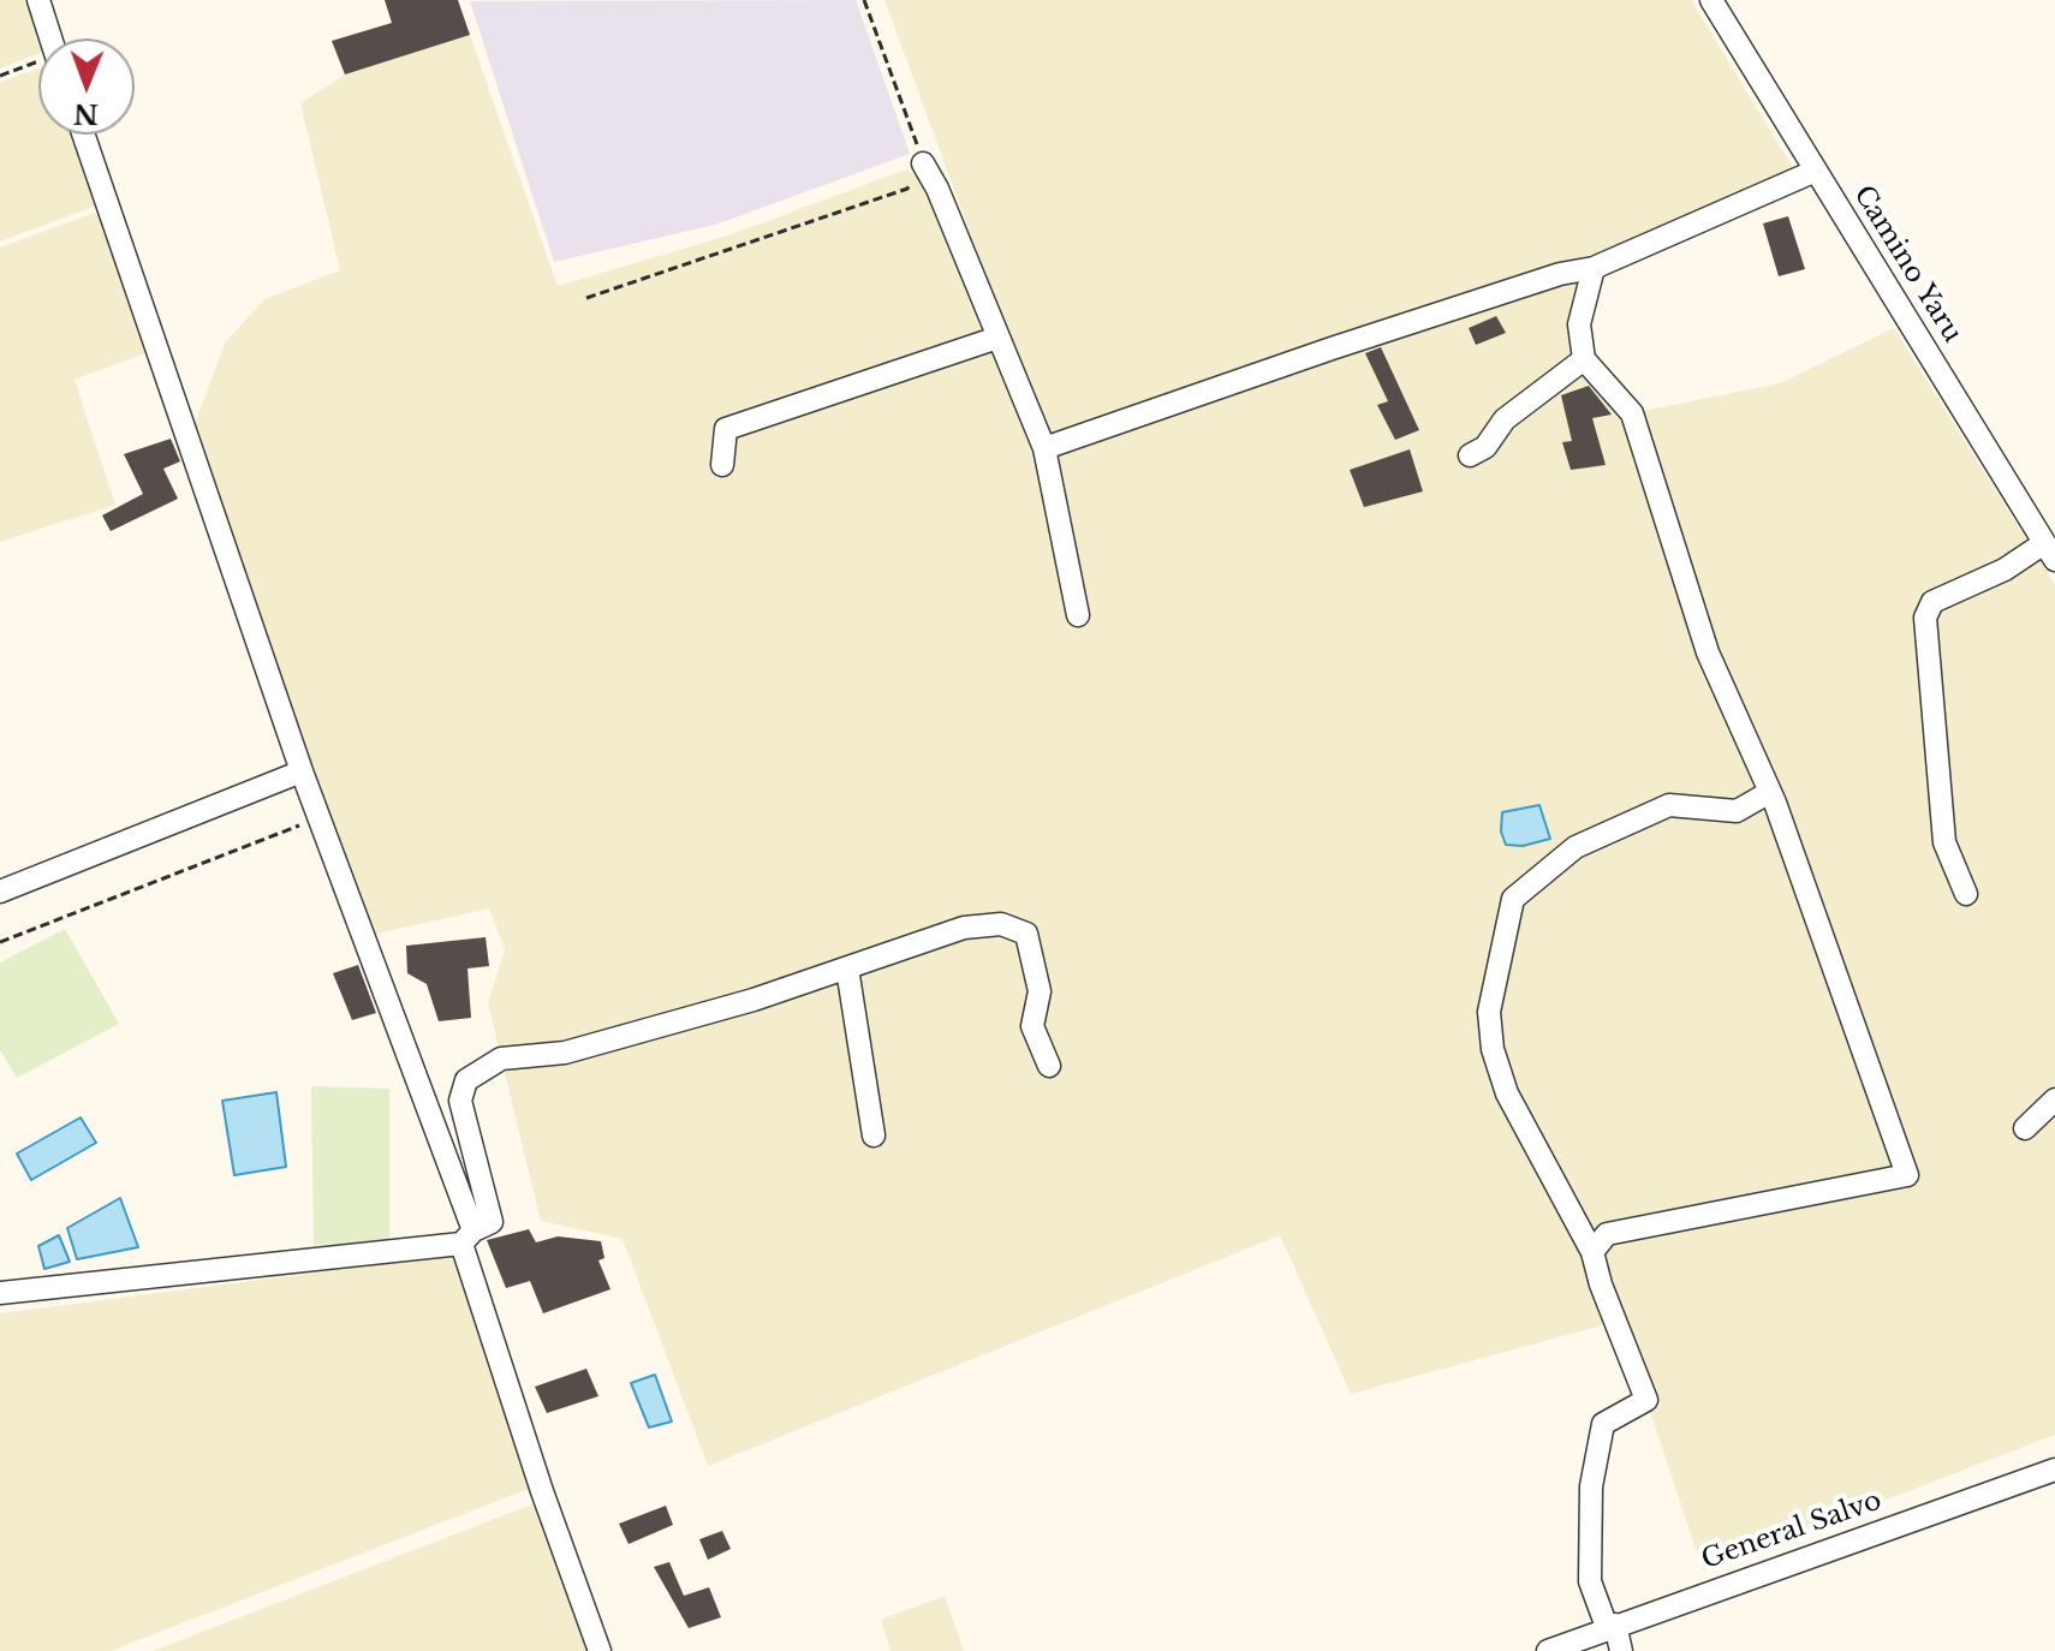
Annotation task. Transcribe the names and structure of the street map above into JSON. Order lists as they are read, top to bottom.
{
  "streets": {
    "street": ["Camino Yaru", "General Salvo"]
  },
  "north": "bottom"
}
